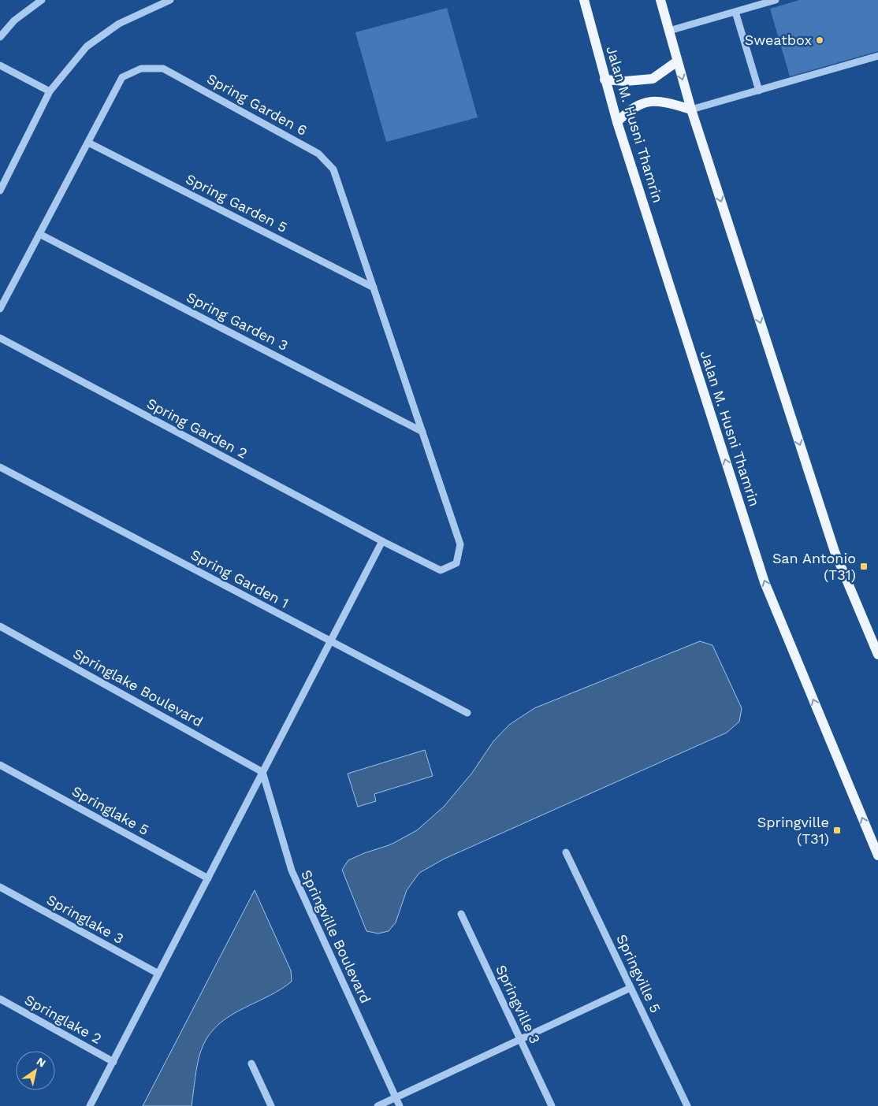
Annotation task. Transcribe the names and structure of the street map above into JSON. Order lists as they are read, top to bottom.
{
  "streets": {
    "main road": ["Jalan M. Husni Thamrin"],
    "street": [
      "Spring Garden 6",
      "Spring Garden 5",
      "Spring Garden 3",
      "Spring Garden 2",
      "Spring Garden 1",
      "Springlake Boulevard",
      "Springlake 5",
      "Springlake 3",
      "Springville Boulevard",
      "Springville 5",
      "Springville 3",
      "Springlake 2"
    ]
  },
  "crossings": [
    ["Spring Garden 6", "Spring Garden 5"],
    ["Spring Garden 3", "Spring Garden 2"],
    ["Springlake Boulevard", "Springville Boulevard"]
  ],
  "places": {
    "other": ["Sweatbox"],
    "transit": ["San Antonio (T31)", "Springville (T31)"]
  },
  "north": "top right"
}
